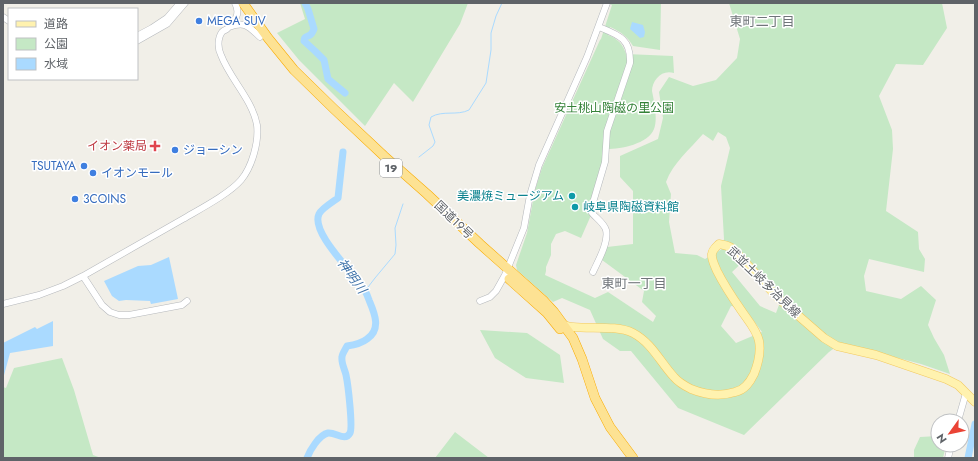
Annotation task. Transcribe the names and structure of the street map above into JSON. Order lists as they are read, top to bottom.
{
  "streets": {
    "highway": ["19", "国道19号"],
    "main road": ["武並土岐多治見線"]
  },
  "districts": ["東町二丁目", "東町一丁目"],
  "water": ["神明川"],
  "parks": ["安土桃山陶磁の里公園"],
  "places": {
    "other": [
      "MEGA SUV",
      "ジョーシン",
      "TSUTAYA",
      "イオンモール",
      "美濃焼ミュージアム",
      "3COINS",
      "岐阜県陶磁資料館"
    ],
    "health": ["イオン薬局"]
  },
  "legend": ["道路", "公園", "水域"],
  "north": "bottom left"
}
